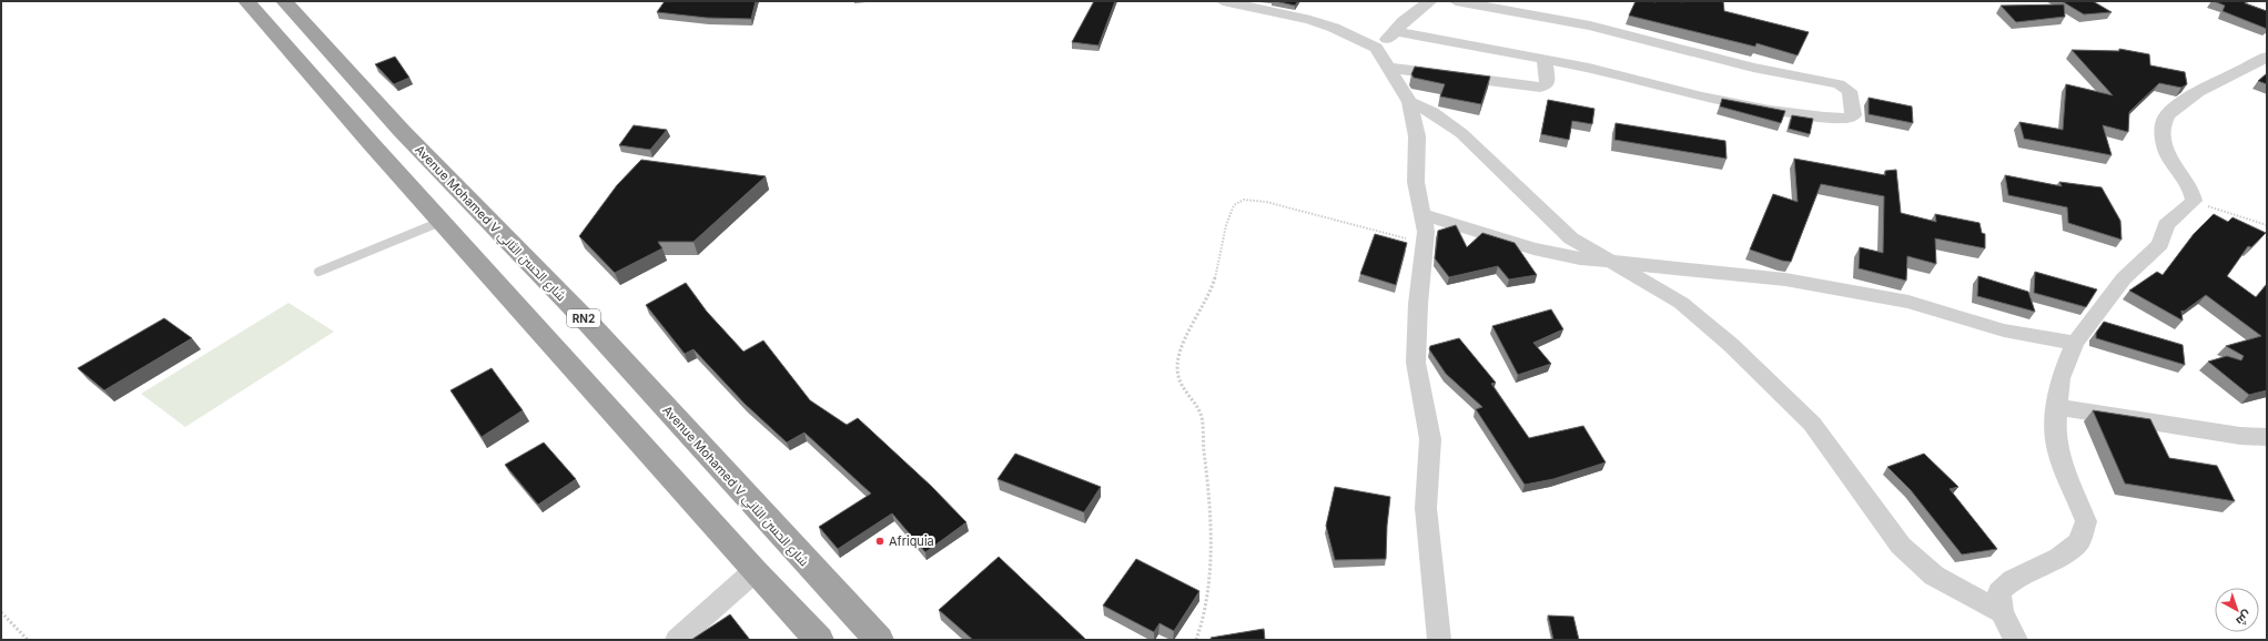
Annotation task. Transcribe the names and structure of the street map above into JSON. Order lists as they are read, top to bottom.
{
  "streets": {
    "highway": ["Avenue Mohamed V شارع الحسن الثاني", "RN2"]
  },
  "places": ["Afriquia"],
  "north": "bottom right"
}
